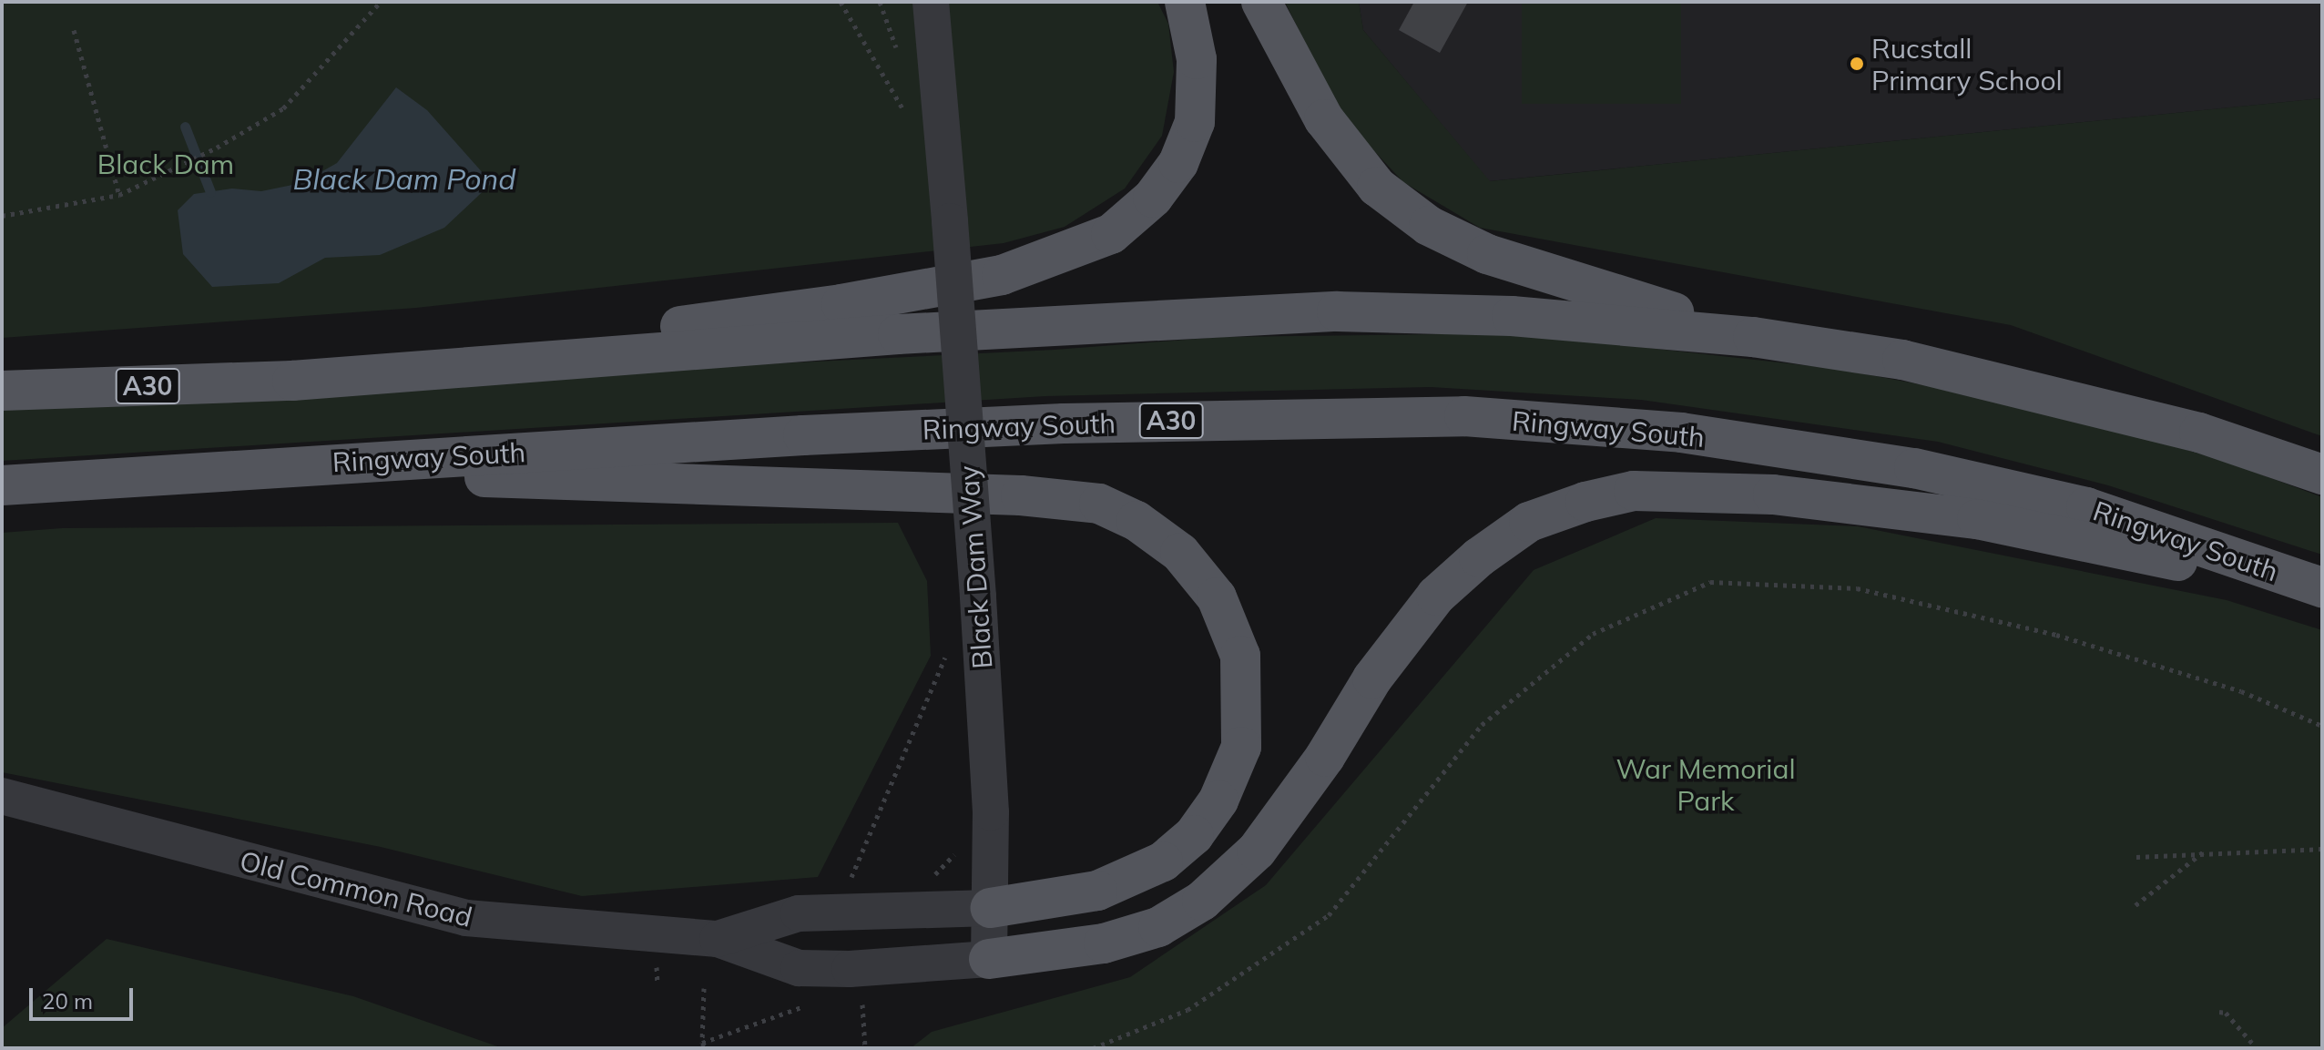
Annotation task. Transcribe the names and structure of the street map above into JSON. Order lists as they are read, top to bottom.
{
  "streets": {
    "main road": ["A30", "Ringway South"],
    "street": ["Black Dam Way", "Old Common Road"]
  },
  "crossings": [
    ["Black Dam Way", "Old Common Road"]
  ],
  "water": ["Black Dam Pond"],
  "parks": ["Black Dam", "War Memorial Park"],
  "places": ["Rucstall Primary School"],
  "scale_bar": "20 m"
}
